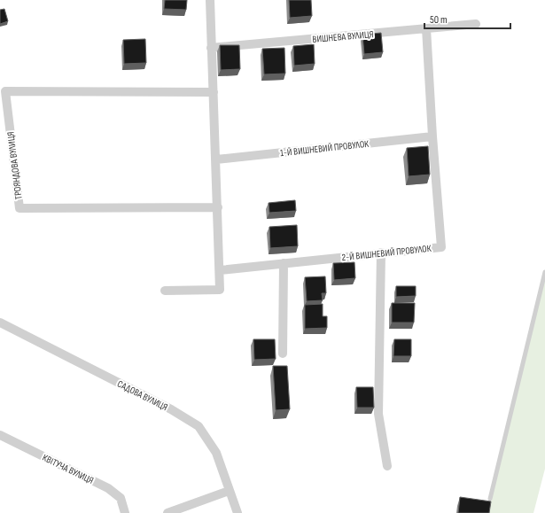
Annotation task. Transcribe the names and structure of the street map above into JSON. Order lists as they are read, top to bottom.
{
  "streets": {
    "street": [
      "ВИШНЕВА ВУЛИЦЯ",
      "1-Й ВИШНЕВИЙ ПРОВУЛОК",
      "ТРОЯНДОВА ВУЛИЦЯ",
      "2-Й ВИШНЕВИЙ ПРОВУЛОК",
      "САДОВА ВУЛИЦЯ",
      "КВІТУЧА ВУЛИЦЯ"
    ]
  },
  "crossings": [
    ["1-Й ВИШНЕВИЙ ПРОВУЛОК", "2-Й ВИШНЕВИЙ ПРОВУЛОК"]
  ],
  "scale_bar": "50 m"
}
